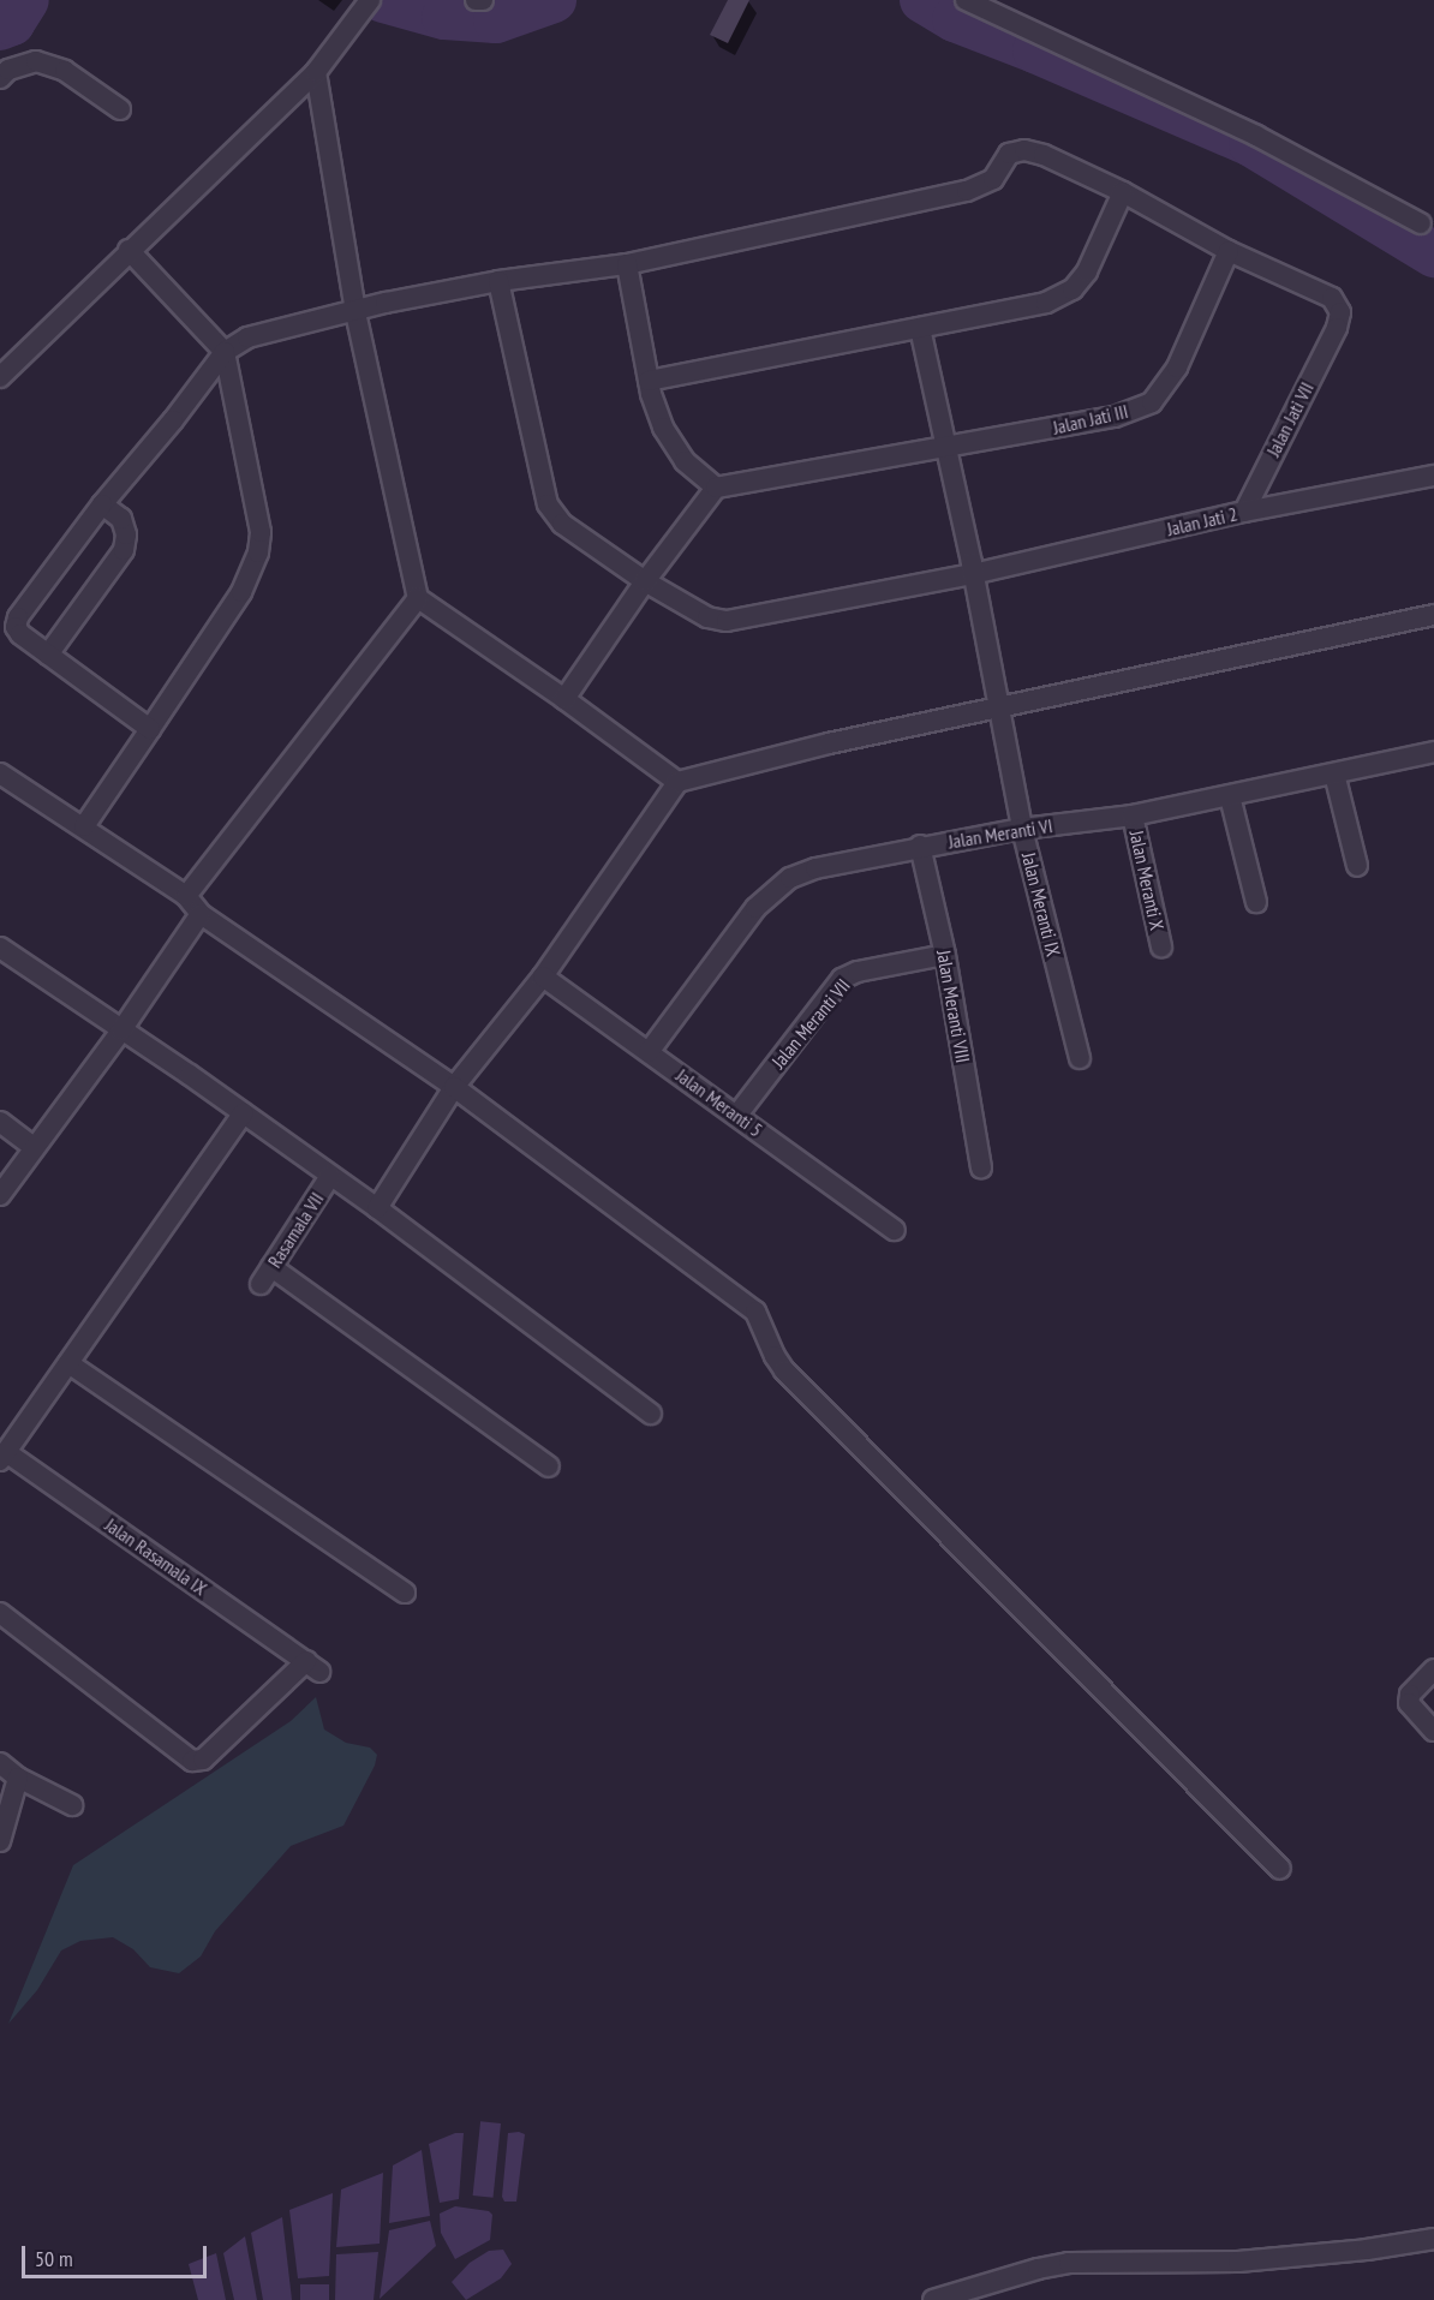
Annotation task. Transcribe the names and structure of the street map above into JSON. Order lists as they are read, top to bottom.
{
  "streets": {
    "street": [
      "Jalan Jati III",
      "Jalan Jati VII",
      "Jalan Jati 2",
      "Jalan Meranti VI",
      "Jalan Meranti X",
      "Jalan Meranti IX",
      "Jalan Meranti VIII",
      "Jalan Meranti VII",
      "Jalan Meranti 5",
      "Rasamala VII",
      "Jalan Rasamala IX"
    ]
  },
  "crossings": [
    ["Jalan Jati III", "Jalan Jati VII"],
    ["Jalan Jati III", "Jalan Meranti IX"],
    ["Jalan Jati VII", "Jalan Jati 2"],
    ["Jalan Jati 2", "Jalan Meranti IX"],
    ["Jalan Meranti VI", "Jalan Meranti X"],
    ["Jalan Meranti VI", "Jalan Meranti IX"],
    ["Jalan Meranti VI", "Jalan Meranti VIII"],
    ["Jalan Meranti VI", "Jalan Meranti 5"],
    ["Jalan Meranti VIII", "Jalan Meranti VII"],
    ["Jalan Meranti VII", "Jalan Meranti 5"]
  ],
  "scale_bar": "50 m"
}
